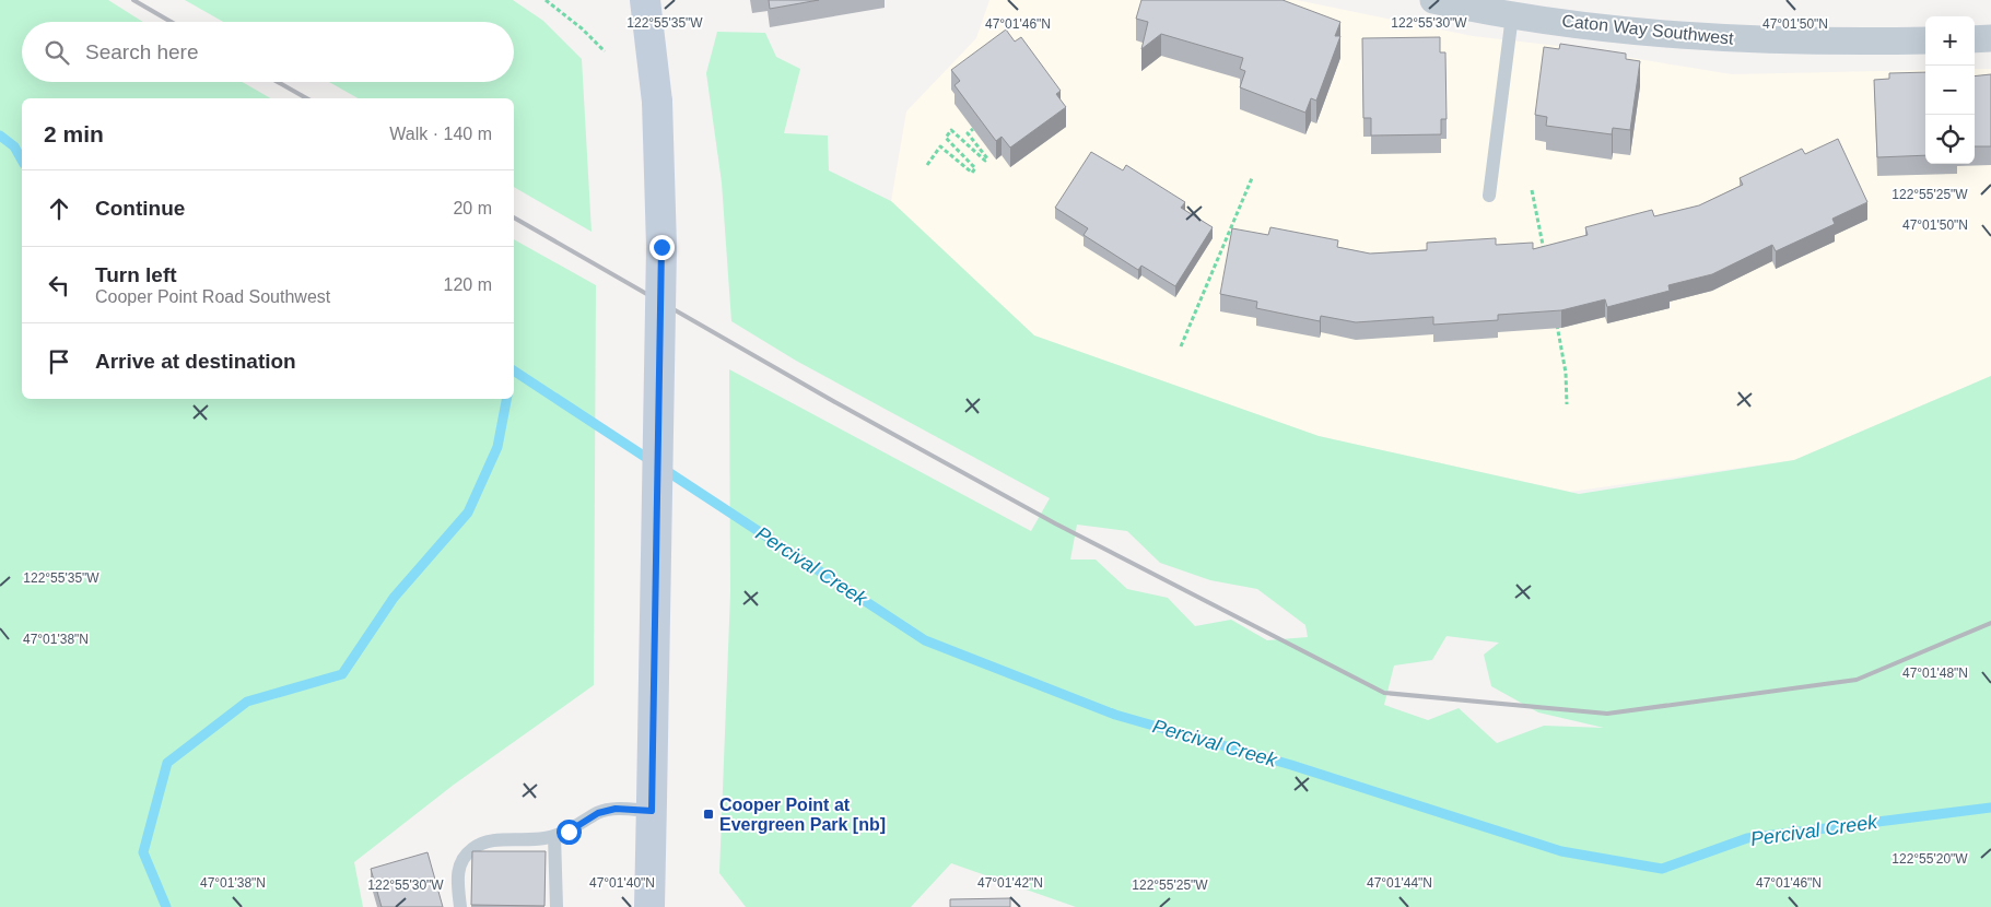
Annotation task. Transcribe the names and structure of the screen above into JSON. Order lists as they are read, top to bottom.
{
  "streets": {
    "street": ["Caton Way Southwest"]
  },
  "water": ["Percival Creek"],
  "places": {
    "transit": ["Cooper Point at Evergreen Park [nb]"]
  },
  "page": {
    "map_buttons": ["+", "−"],
    "search": "Search here",
    "heading": ["2 min", "Walk · 140 m"],
    "list": [
      ["Continue", "20 m"],
      ["Turn left", "Cooper Point Road Southwest", "120 m"],
      "Arrive at destination"
    ]
  },
  "coordinates": [
    "122°55'35\"W",
    "122°55'30\"W",
    "47°01'46\"N",
    "47°01'50\"N",
    "122°55'25\"W",
    "47°01'38\"N",
    "47°01'48\"N",
    "122°55'20\"W",
    "47°01'40\"N",
    "47°01'42\"N",
    "47°01'44\"N"
  ]
}
